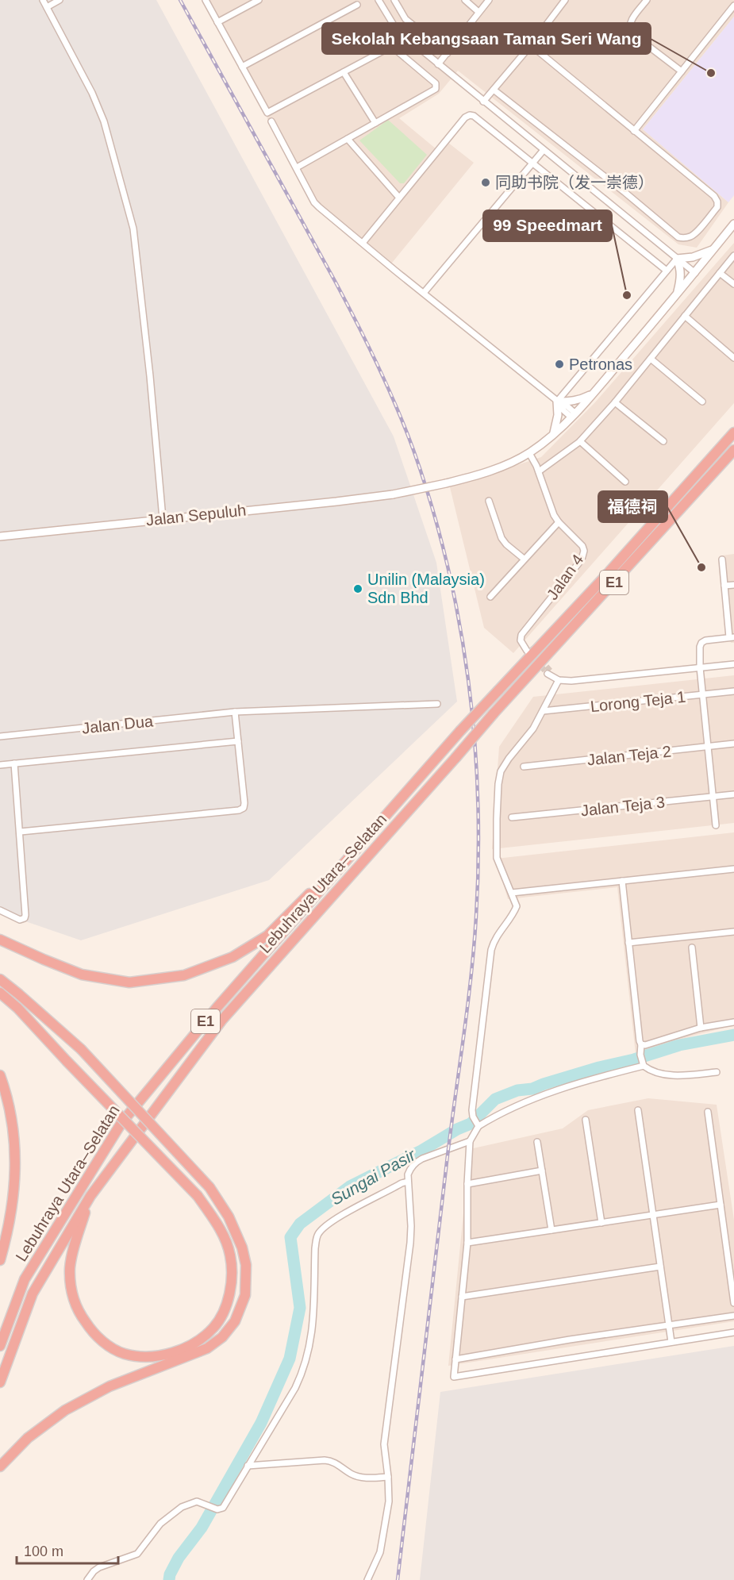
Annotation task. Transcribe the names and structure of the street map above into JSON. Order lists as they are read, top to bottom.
{
  "streets": {
    "highway": ["E1", "Lebuhraya Utara–Selatan"],
    "main road": ["Jalan Sepuluh"],
    "street": [
      "Jalan 4",
      "Lorong Teja 1",
      "Jalan Dua",
      "Jalan Teja 2",
      "Jalan Teja 3"
    ]
  },
  "crossings": [
    ["Jalan Sepuluh", "Jalan 4"]
  ],
  "water": ["Sungai Pasir"],
  "places": [
    "Sekolah Kebangsaan Taman Seri Wang",
    "同助书院（发一崇德）",
    "99 Speedmart",
    "Petronas",
    "福德祠",
    "Unilin (Malaysia) Sdn Bhd"
  ],
  "scale_bar": "100 m"
}
